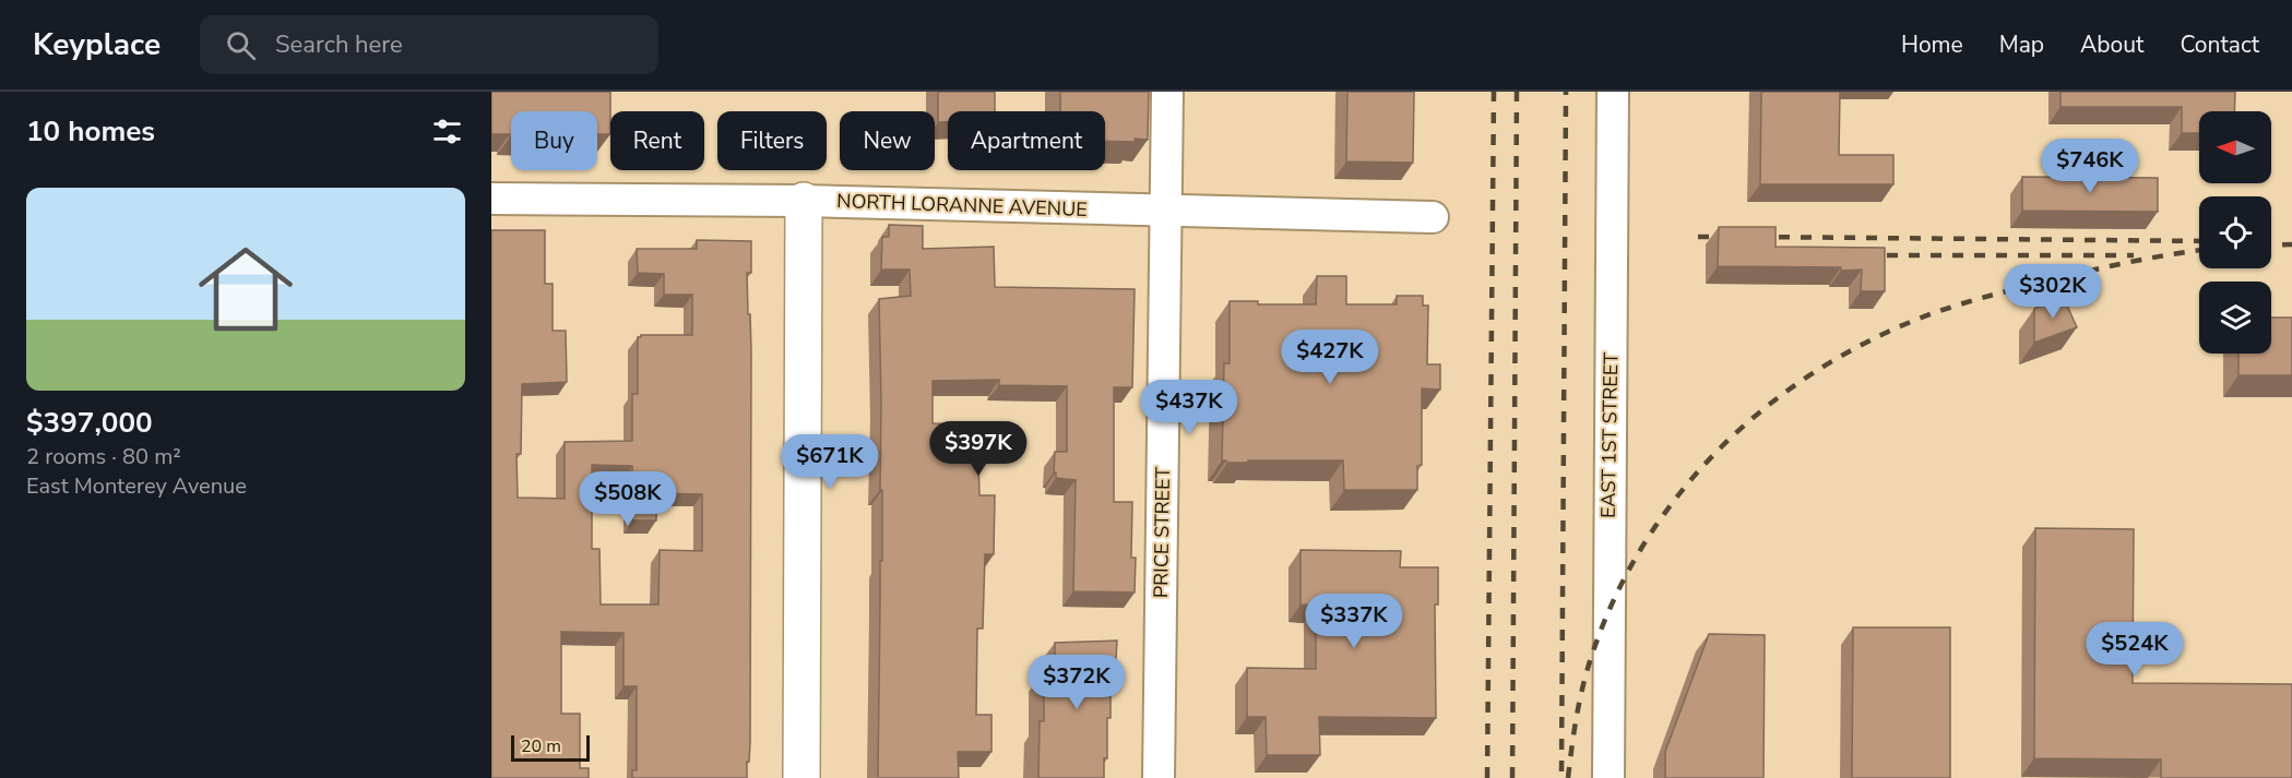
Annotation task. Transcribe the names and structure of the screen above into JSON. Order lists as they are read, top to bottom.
{
  "streets": {
    "street": ["NORTH LORANNE AVENUE", "EAST 1ST STREET", "PRICE STREET"]
  },
  "crossings": [
    ["NORTH LORANNE AVENUE", "PRICE STREET"]
  ],
  "scale_bar": "20 m",
  "north": "left",
  "page": {
    "header": "Keyplace",
    "search": "Search here",
    "nav": [
      "Home",
      "Map",
      "About",
      "Contact"
    ],
    "heading": "10 homes",
    "chip": [
      "Buy",
      "Rent",
      "Filters",
      "New",
      "Apartment"
    ],
    "price": [
      "$746K",
      "$302K",
      "$427K",
      "$437K",
      "$397K",
      "$671K",
      "$508K",
      "$337K",
      "$524K",
      "$372K"
    ],
    "list": [
      {
        "name": "$397,000",
        "note": "2 rooms · 80 m² · East Monterey Avenue"
      }
    ],
    "scale": "20 m"
  }
}
